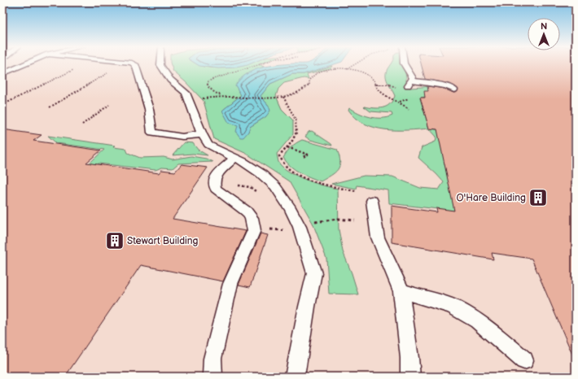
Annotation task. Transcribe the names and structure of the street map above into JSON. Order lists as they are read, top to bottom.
{
  "places": {
    "building": ["O'Hare Building", "Stewart Building"]
  },
  "north": "top"
}
